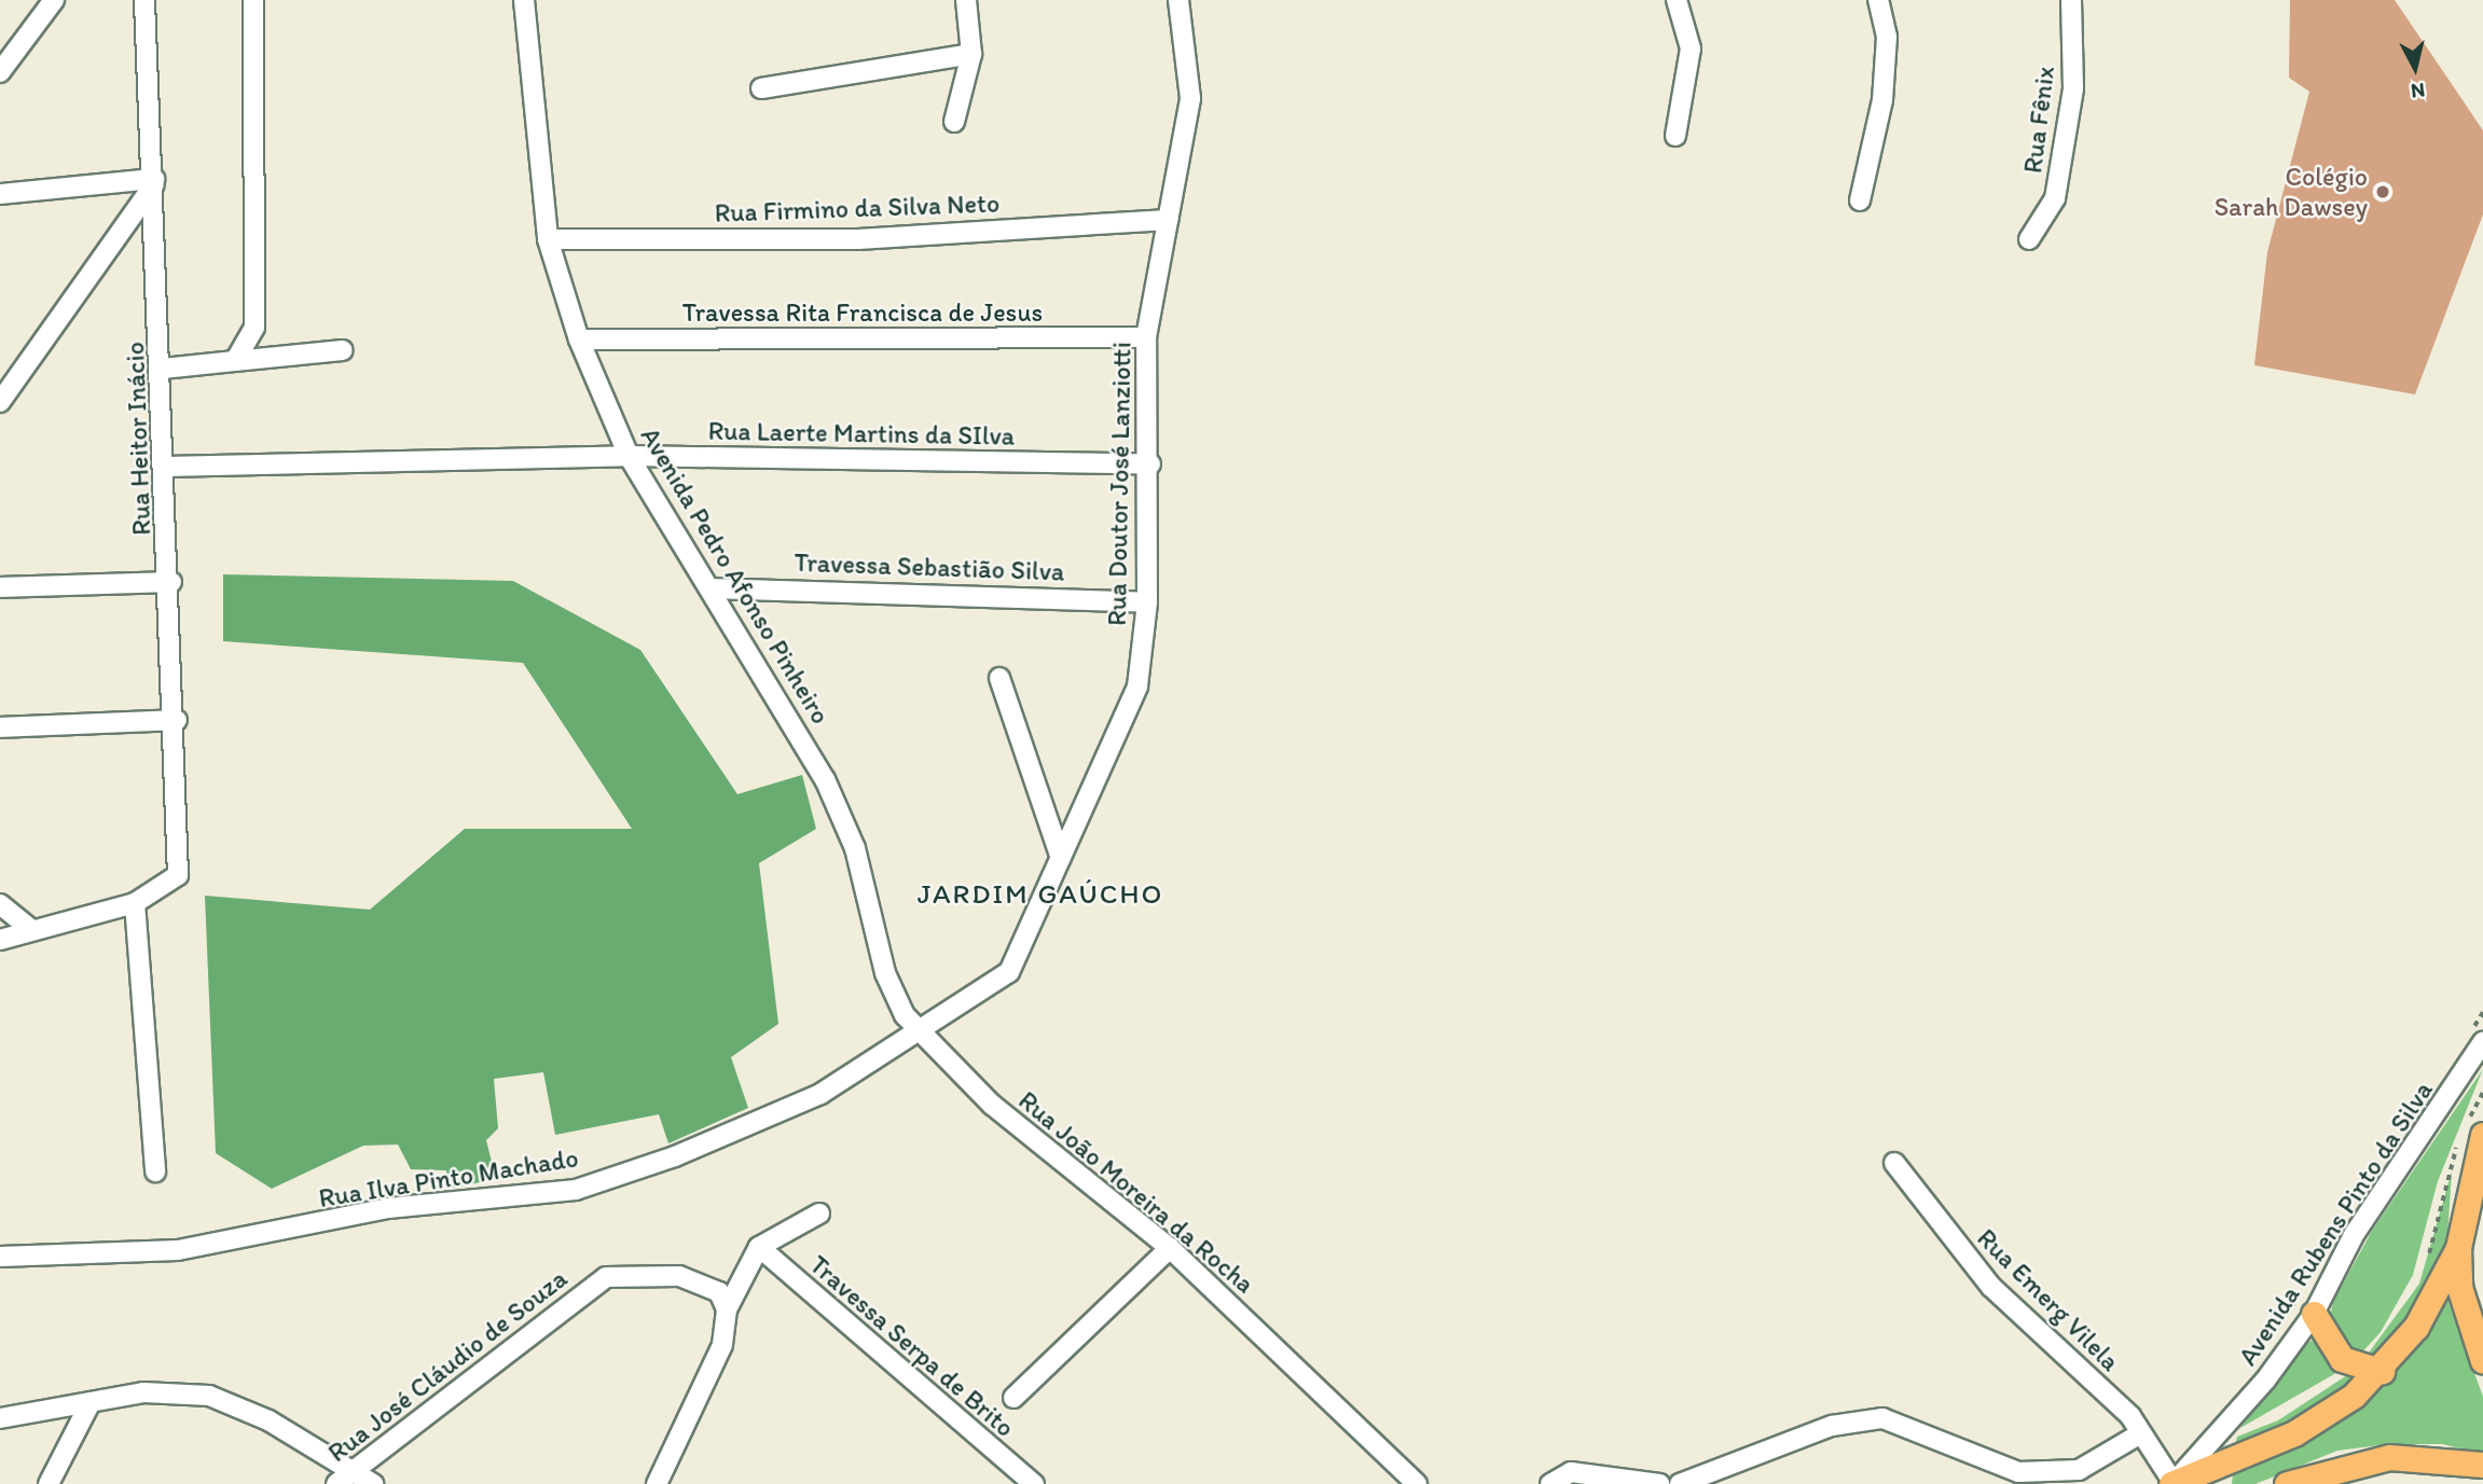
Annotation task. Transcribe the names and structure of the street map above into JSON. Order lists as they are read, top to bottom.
{
  "streets": {
    "street": [
      "Rua Fênix",
      "Rua Firmino da Silva Neto",
      "Travessa Rita Francisca de Jesus",
      "Rua Laerte Martins da SIlva",
      "Rua Heitor Inácio",
      "Rua Doutor José Lanziotti",
      "Travessa Sebastião Silva",
      "Avenida Pedro Afonso Pinheiro",
      "Rua Ilva Pinto Machado",
      "Rua João Moreira da Rocha",
      "Avenida Rubens Pinto da Silva",
      "Rua Emerg Vilela",
      "Travessa Serpa de Brito",
      "Rua José Cláudio de Souza"
    ]
  },
  "crossings": [
    ["Rua Firmino da Silva Neto", "Rua Doutor José Lanziotti"],
    ["Rua Firmino da Silva Neto", "Avenida Pedro Afonso Pinheiro"],
    ["Travessa Rita Francisca de Jesus", "Rua Doutor José Lanziotti"],
    ["Travessa Rita Francisca de Jesus", "Avenida Pedro Afonso Pinheiro"],
    ["Rua Laerte Martins da SIlva", "Rua Heitor Inácio"],
    ["Rua Laerte Martins da SIlva", "Rua Doutor José Lanziotti"],
    ["Rua Laerte Martins da SIlva", "Avenida Pedro Afonso Pinheiro"],
    ["Rua Doutor José Lanziotti", "Travessa Sebastião Silva"],
    ["Rua Doutor José Lanziotti", "Avenida Pedro Afonso Pinheiro"],
    ["Rua Doutor José Lanziotti", "Rua Ilva Pinto Machado"],
    ["Rua Doutor José Lanziotti", "Rua João Moreira da Rocha"],
    ["Travessa Sebastião Silva", "Avenida Pedro Afonso Pinheiro"],
    ["Avenida Pedro Afonso Pinheiro", "Rua Ilva Pinto Machado"],
    ["Avenida Pedro Afonso Pinheiro", "Rua João Moreira da Rocha"],
    ["Rua Ilva Pinto Machado", "Rua João Moreira da Rocha"],
    ["Avenida Rubens Pinto da Silva", "Rua Emerg Vilela"]
  ],
  "districts": ["JARDIM GAÚCHO"],
  "places": ["Colégio Sarah Dawsey"],
  "north": "bottom"
}
